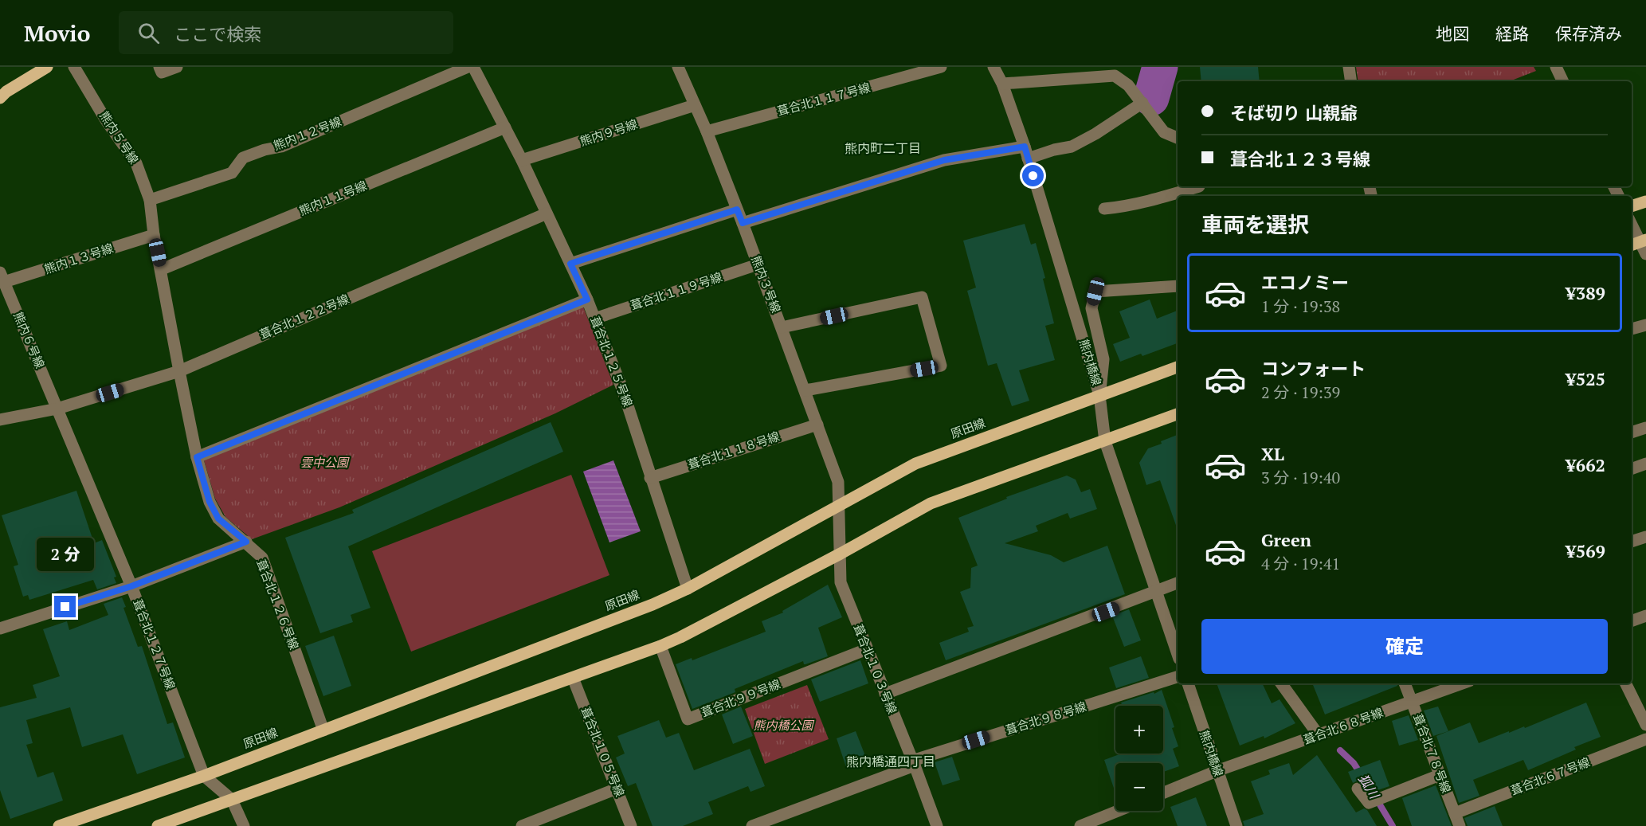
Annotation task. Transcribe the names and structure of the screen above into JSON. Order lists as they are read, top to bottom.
{
  "streets": {
    "main road": ["原田線"],
    "street": [
      "葺合北１１７号線",
      "熊内９号線",
      "熊内１２号線",
      "熊内５号線",
      "熊内１１号線",
      "熊内１３号線",
      "熊内３号線",
      "葺合北１１９号線",
      "葺合北１２２号線",
      "熊内６号線",
      "葺合北１２５号線",
      "熊内橋線",
      "葺合北１１８号線",
      "葺合北１２６号線",
      "葺合北１２７号線",
      "葺合北１０３号線",
      "葺合北９９号線",
      "葺合北９８号線",
      "葺合北６８号線",
      "葺合北１０５号線",
      "葺合北７８号線",
      "葺合北６７号線"
    ]
  },
  "crossings": [
    ["葺合北１１７号線", "熊内３号線"],
    ["熊内９号線", "熊内３号線"],
    ["熊内９号線", "葺合北１２５号線"],
    ["熊内１２号線", "熊内５号線"],
    ["熊内５号線", "熊内１１号線"],
    ["熊内５号線", "熊内１３号線"],
    ["熊内５号線", "葺合北１２６号線"],
    ["熊内１１号線", "葺合北１２５号線"],
    ["熊内１１号線", "葺合北１２６号線"],
    ["熊内１３号線", "熊内６号線"],
    ["熊内３号線", "葺合北１１９号線"],
    ["熊内３号線", "原田線"],
    ["熊内３号線", "葺合北１１８号線"],
    ["熊内３号線", "葺合北１０３号線"],
    ["葺合北１１９号線", "葺合北１２５号線"],
    ["葺合北１２２号線", "熊内６号線"],
    ["葺合北１２２号線", "葺合北１２５号線"],
    ["葺合北１２２号線", "葺合北１２６号線"],
    ["葺合北１２２号線", "葺合北１２７号線"],
    ["熊内６号線", "葺合北１２７号線"],
    ["葺合北１２５号線", "原田線"],
    ["葺合北１２５号線", "葺合北１１８号線"],
    ["熊内橋線", "原田線"],
    ["熊内橋線", "葺合北６８号線"],
    ["原田線", "葺合北１２６号線"],
    ["原田線", "葺合北１２７号線"],
    ["原田線", "葺合北１０３号線"],
    ["葺合北１０３号線", "葺合北９９号線"],
    ["葺合北１０３号線", "葺合北９８号線"],
    ["葺合北６８号線", "葺合北７８号線"],
    ["葺合北７８号線", "葺合北６７号線"]
  ],
  "districts": ["熊内町二丁目", "熊内橋通四丁目"],
  "water": ["狐川"],
  "parks": ["雲中公園", "熊内橋公園"],
  "page": {
    "header": "Movio",
    "search": "ここで検索",
    "nav": ["地図", "経路", "保存済み"],
    "banner": ["そば切り 山親爺", "葺合北１２３号線"],
    "heading": "車両を選択",
    "list": [
      {
        "name": "エコノミー",
        "note": "1 分 · 19:38",
        "value": "¥389"
      },
      {
        "name": "コンフォート",
        "note": "2 分 · 19:39",
        "value": "¥525"
      },
      {
        "name": "XL",
        "note": "3 分 · 19:40",
        "value": "¥662"
      },
      {
        "name": "Green",
        "note": "4 分 · 19:41",
        "value": "¥569"
      }
    ],
    "bubble": "2 分",
    "buttons": "確定",
    "map_buttons": ["+", "−"]
  }
}
